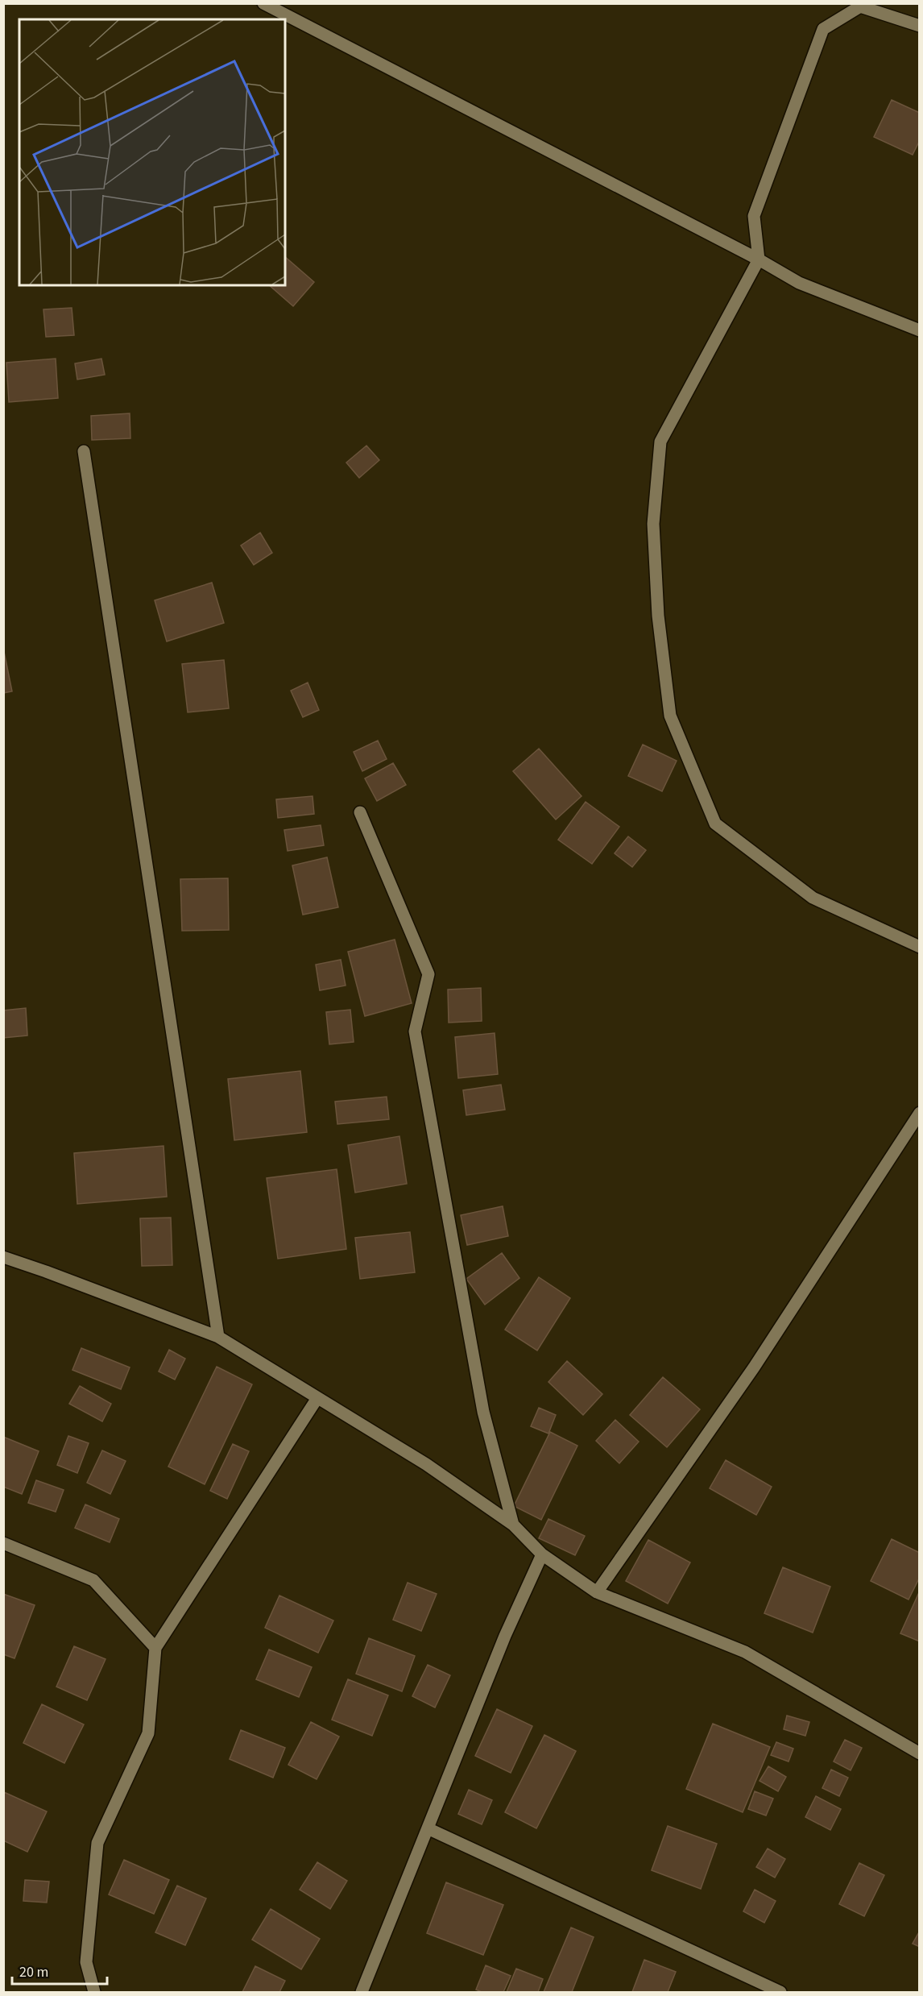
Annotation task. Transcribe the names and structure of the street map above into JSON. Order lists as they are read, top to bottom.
{
  "scale_bar": "20 m"
}
